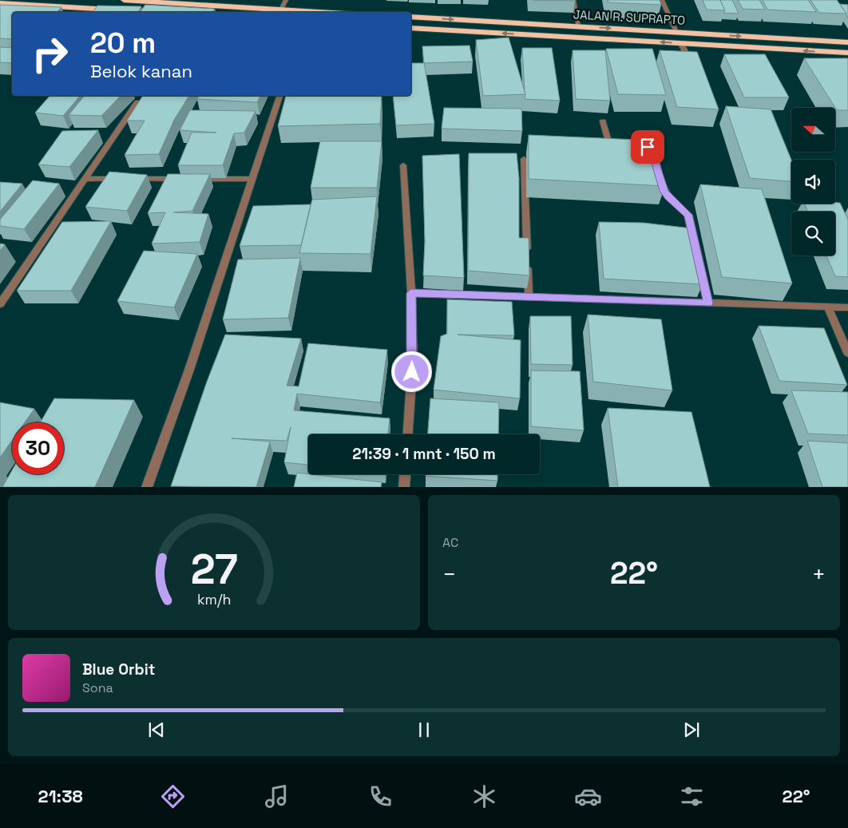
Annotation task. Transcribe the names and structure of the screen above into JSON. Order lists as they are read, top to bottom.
{
  "streets": {
    "highway": ["JALAN R. SUPRAPTO"]
  },
  "north": "left",
  "page": {
    "turn": ["20 m", "Belok kanan"],
    "limit": "30",
    "trip": "21:39 · 1 mnt · 150 m",
    "tile": "AC",
    "heat": ["−", "22°", "+"],
    "song": ["Blue Orbit", "Sona"],
    "tabs": ["21:38", "22°"],
    "gauge": ["27", "km/h"]
  }
}
